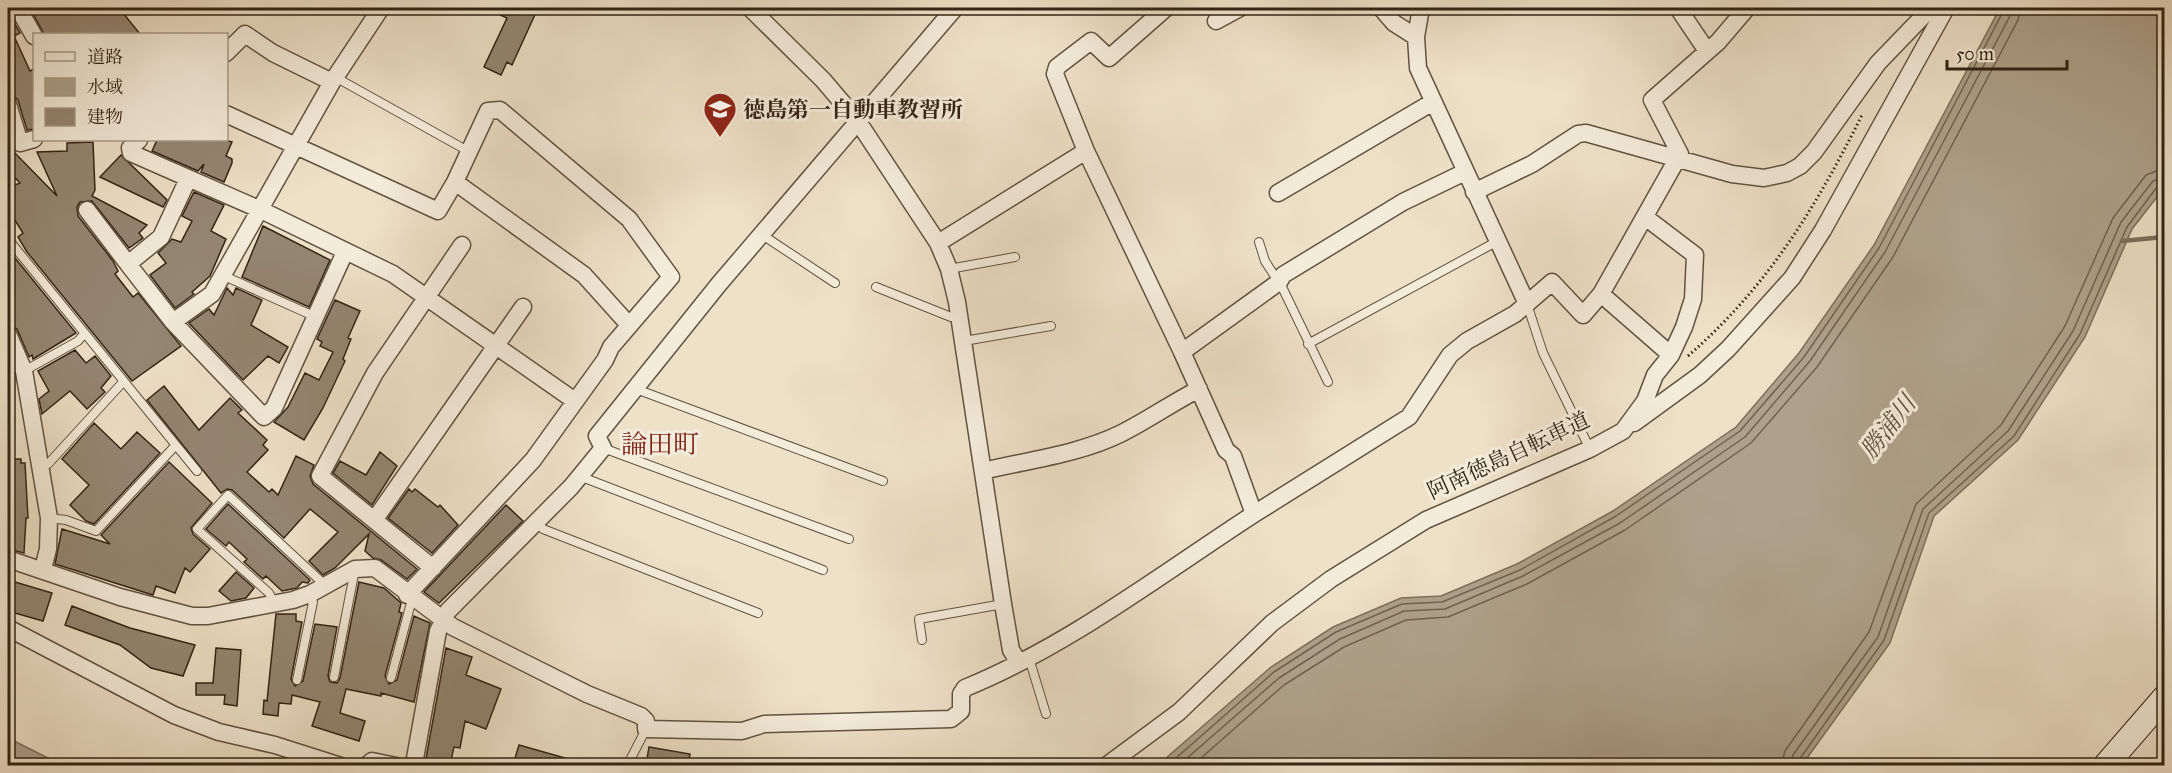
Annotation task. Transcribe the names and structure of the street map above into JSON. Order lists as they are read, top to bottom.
{
  "districts": ["論田町"],
  "water": ["勝浦川"],
  "places": {
    "school or university": ["徳島第一自動車教習所"]
  },
  "legend": ["道路", "水域", "建物"],
  "scale_bar": "50 m"
}
